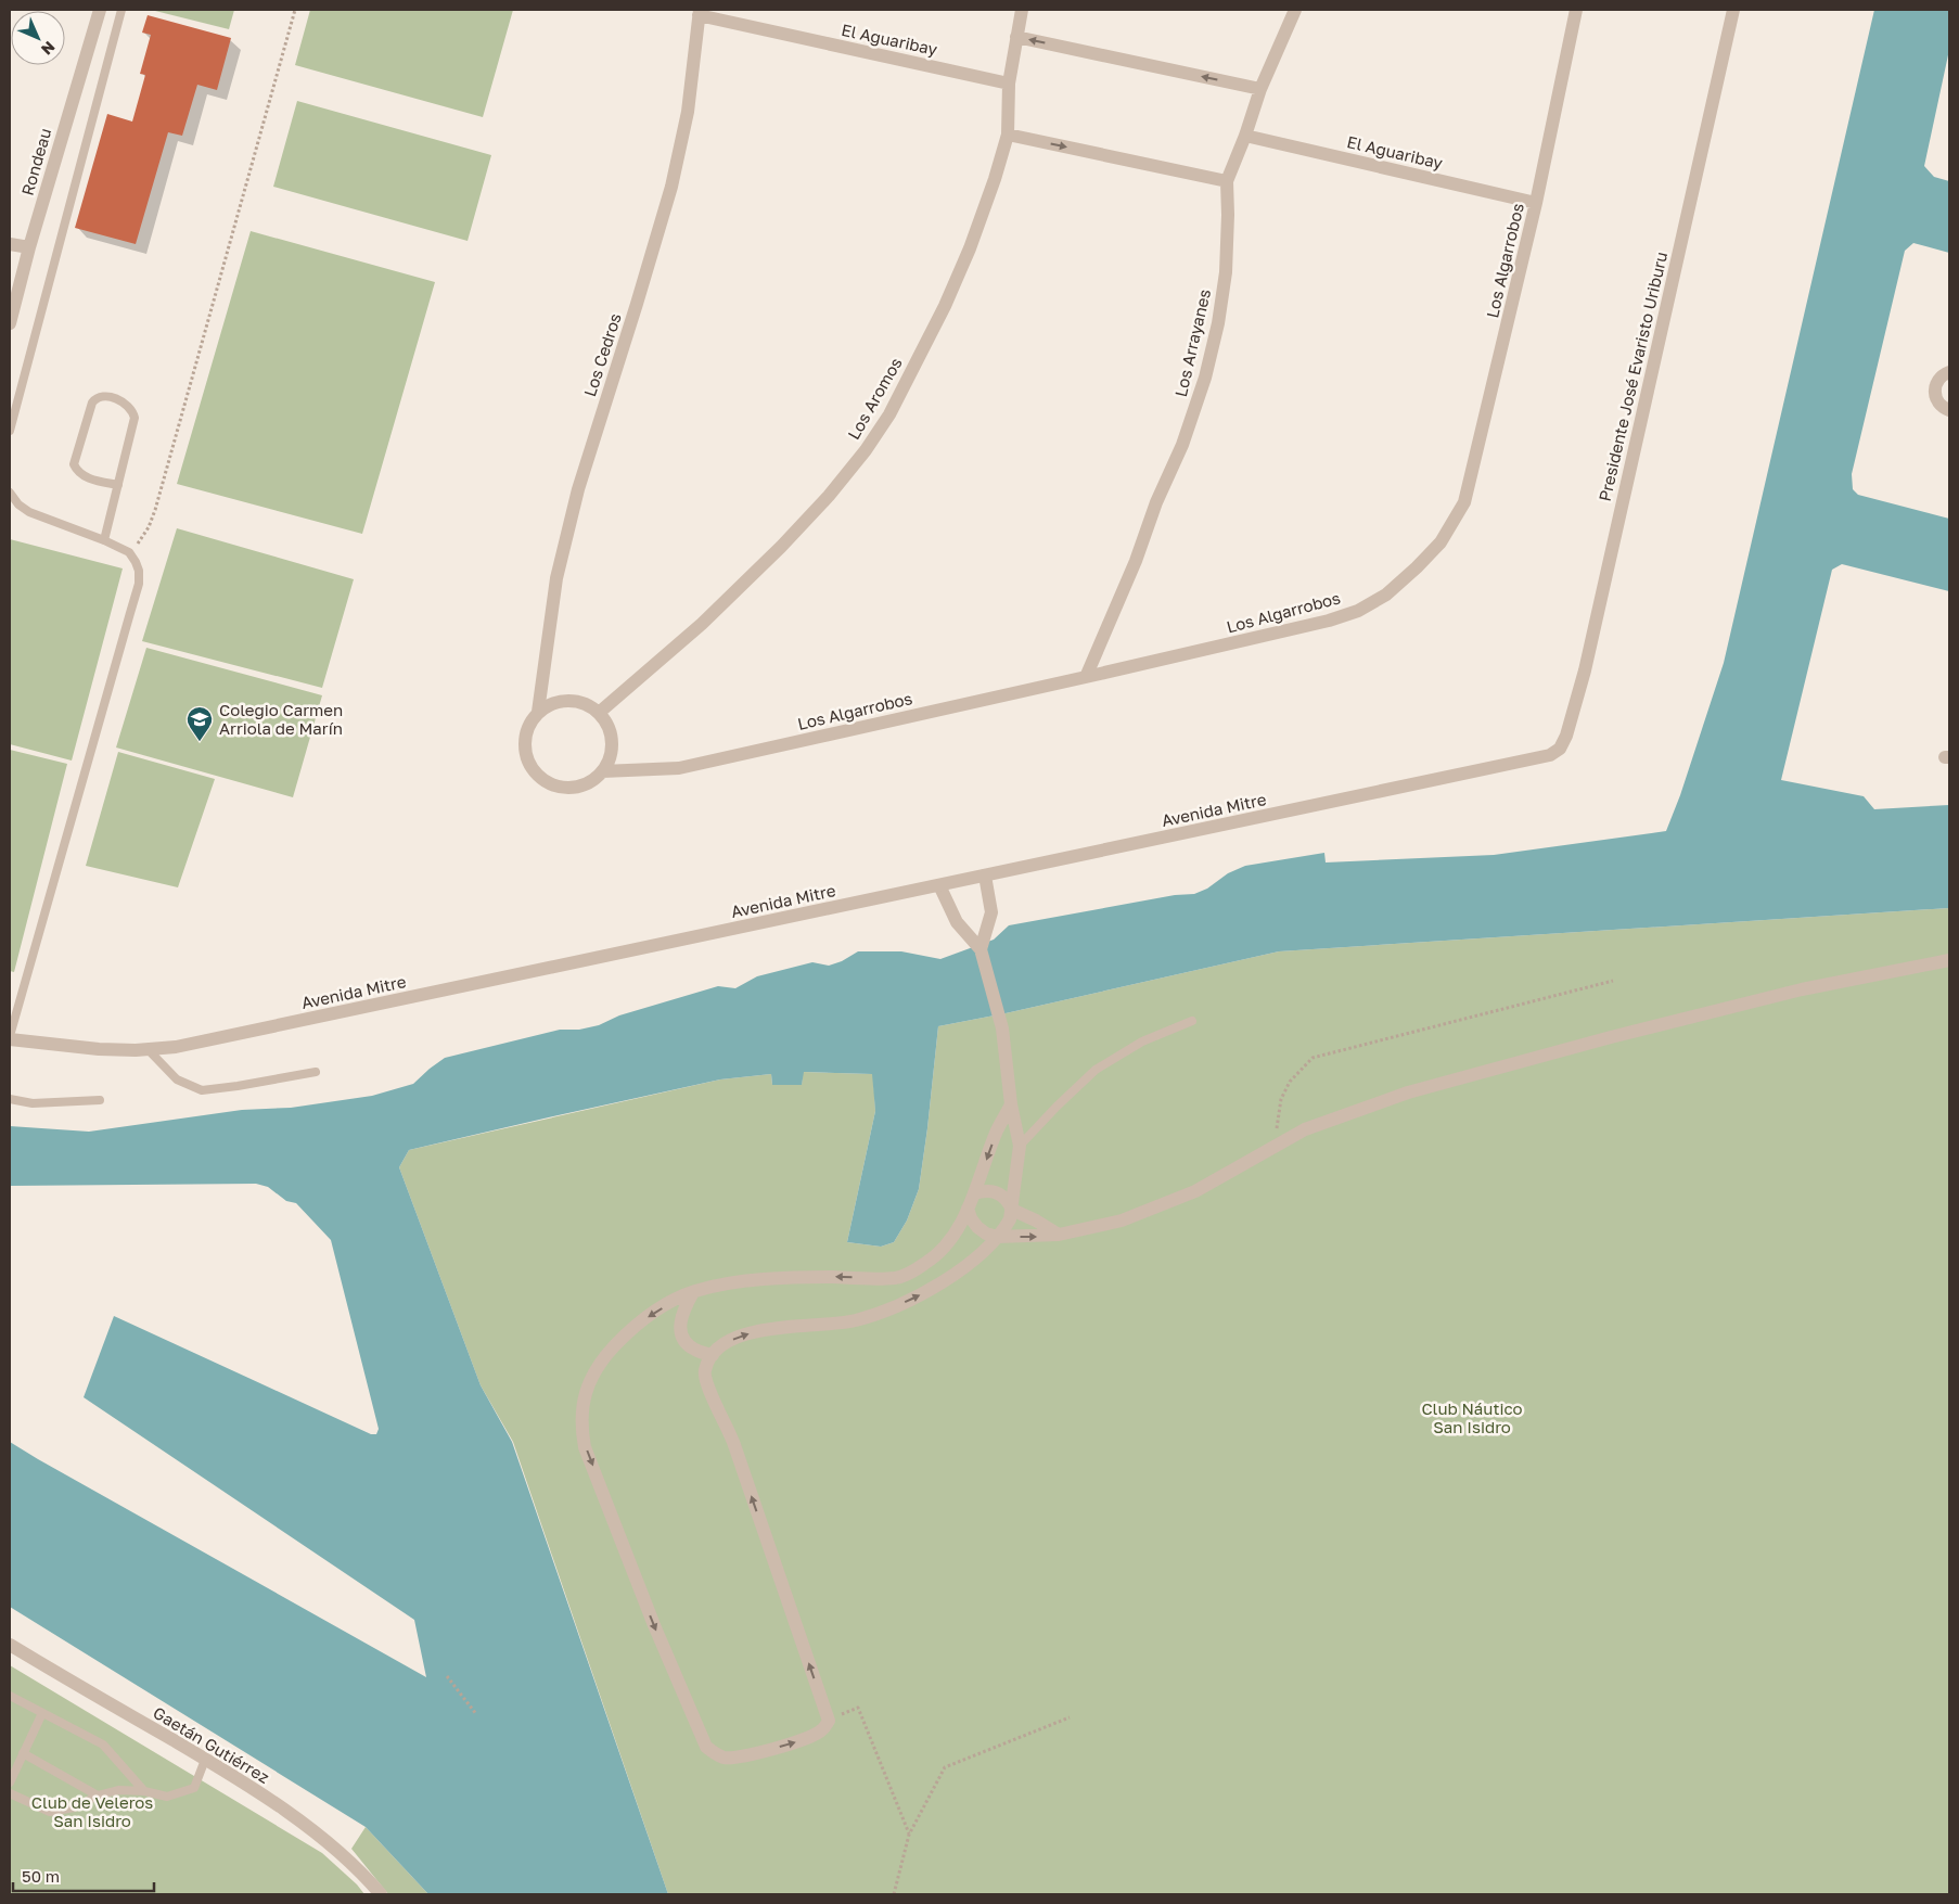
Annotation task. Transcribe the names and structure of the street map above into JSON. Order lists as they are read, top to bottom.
{
  "streets": {
    "street": [
      "El Aguaribay",
      "Rondeau",
      "Los Algarrobos",
      "Los Arrayanes",
      "Los Cedros",
      "Presidente José Evaristo Uriburu",
      "Los Aromos",
      "Avenida Mitre",
      "Gaetán Gutiérrez"
    ]
  },
  "crossings": [
    ["El Aguaribay", "Los Algarrobos"],
    ["El Aguaribay", "Los Arrayanes"],
    ["El Aguaribay", "Los Cedros"],
    ["El Aguaribay", "Los Aromos"],
    ["Los Algarrobos", "Los Arrayanes"],
    ["Los Algarrobos", "Los Cedros"],
    ["Los Algarrobos", "Los Aromos"],
    ["Los Cedros", "Los Aromos"],
    ["Presidente José Evaristo Uriburu", "Avenida Mitre"]
  ],
  "parks": ["Club Náutico San Isidro", "Club de Veleros San Isidro"],
  "places": {
    "school or university": ["Colegio Carmen Arriola de Marín"]
  },
  "scale_bar": "50 m",
  "north": "bottom right"
}
